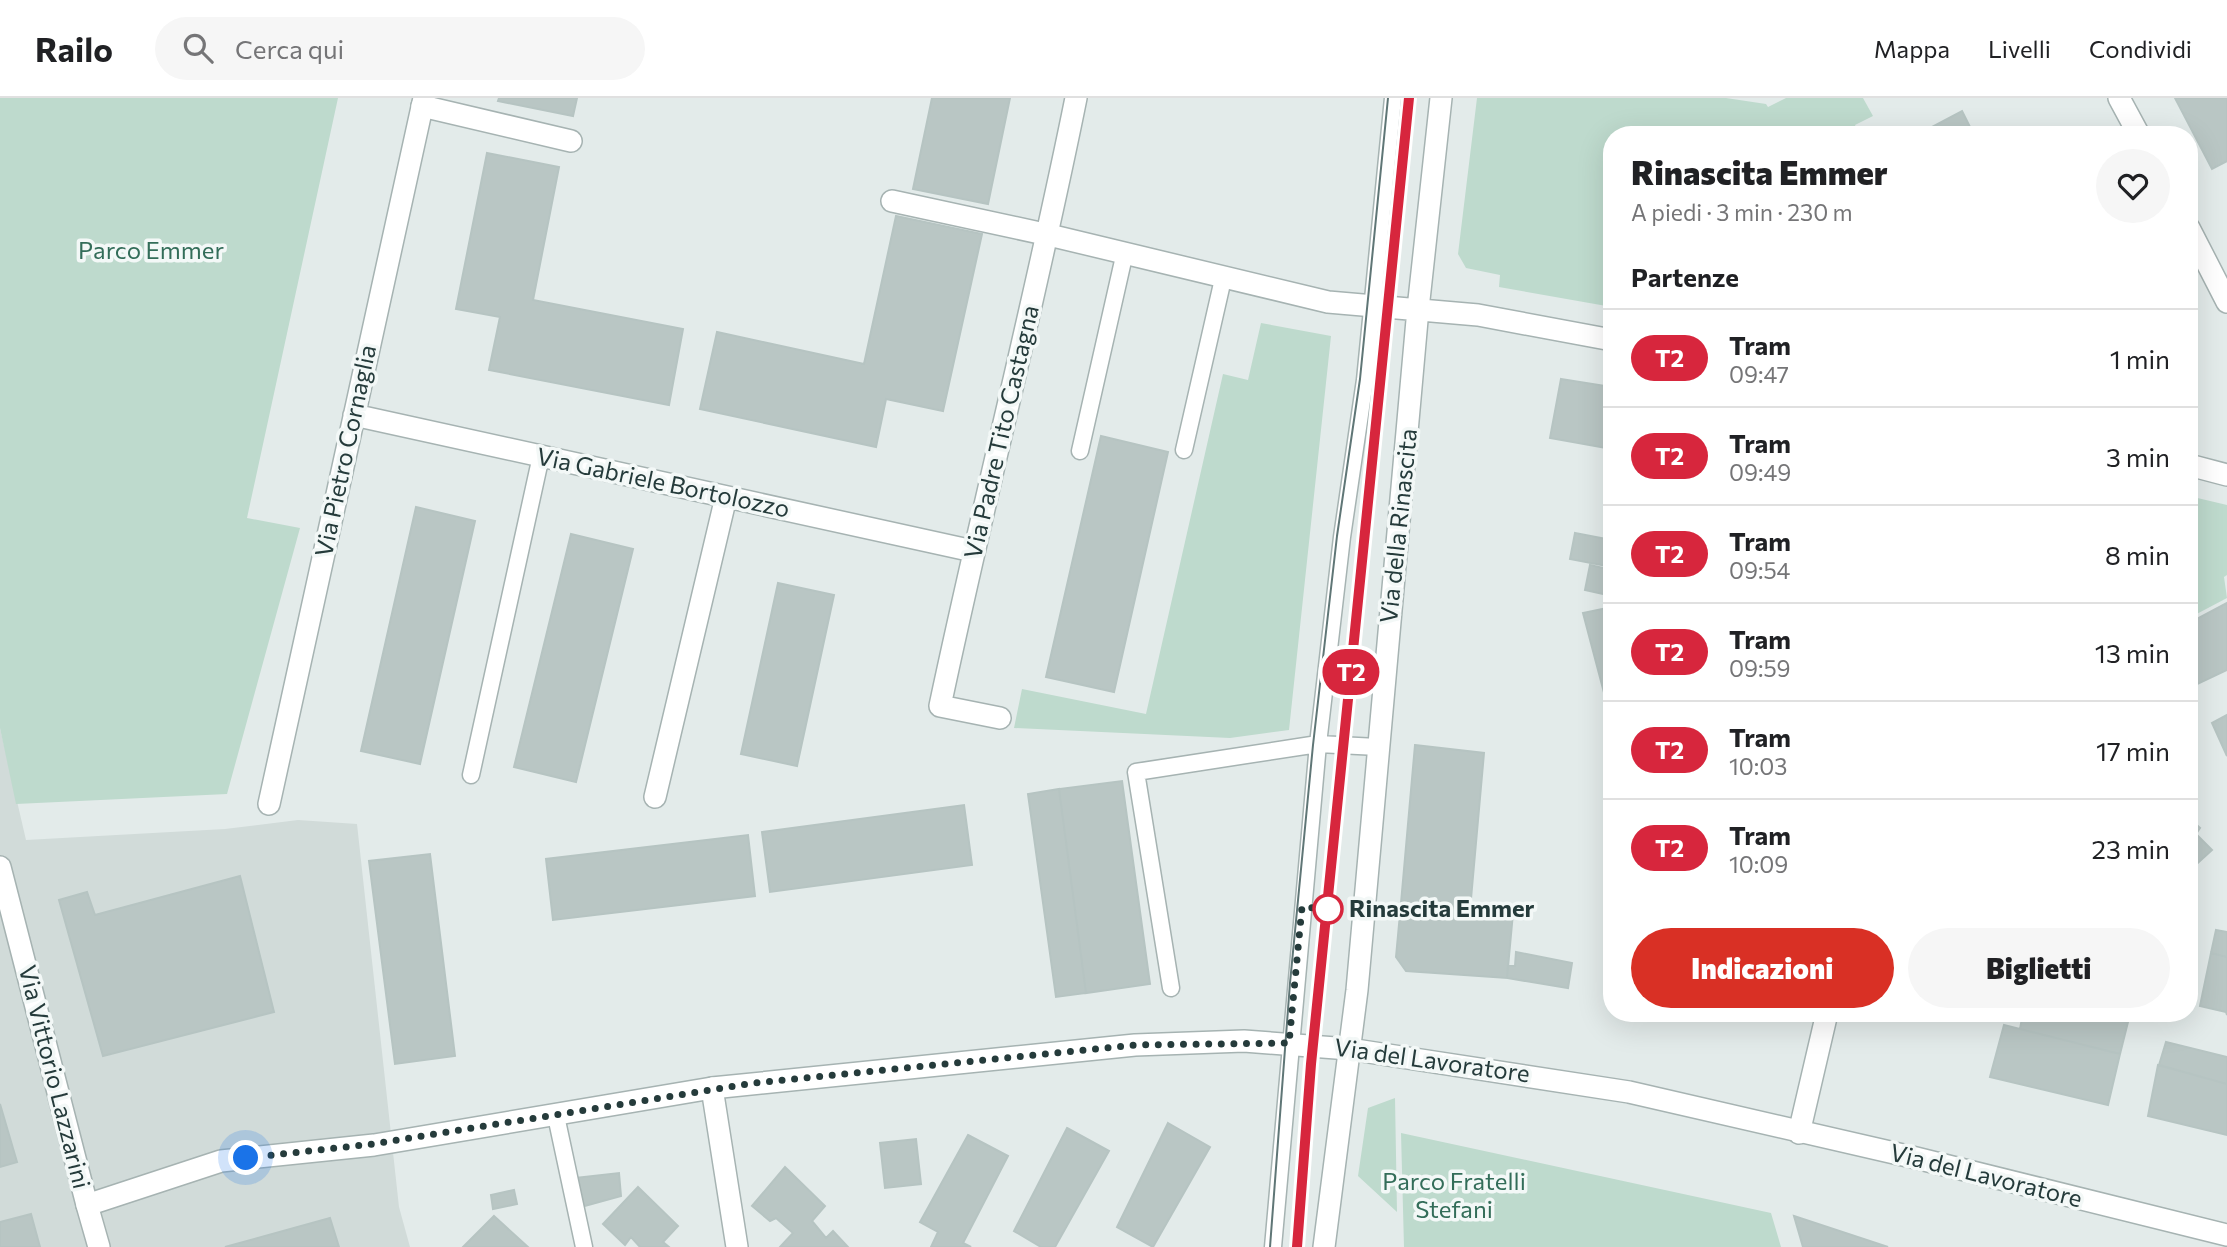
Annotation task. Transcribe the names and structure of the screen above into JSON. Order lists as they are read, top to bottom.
{
  "streets": {
    "street": [
      "Via Padre Tito Castagna",
      "Via Pietro Cornaglia",
      "Via Gabriele Bortolozzo",
      "Via della Rinascita",
      "Via del Lavoratore",
      "Via Vittorio Lazzarini"
    ]
  },
  "crossings": [
    ["Via Padre Tito Castagna", "Via Gabriele Bortolozzo"],
    ["Via Pietro Cornaglia", "Via Gabriele Bortolozzo"],
    ["Via della Rinascita", "Via del Lavoratore"],
    ["Via del Lavoratore", "Via Vittorio Lazzarini"]
  ],
  "parks": ["Parco Emmer", "Parco Fratelli Stefani"],
  "places": ["Rinascita Emmer"],
  "lines": ["tram line T2"],
  "page": {
    "header": "Railo",
    "search": "Cerca qui",
    "nav": ["Mappa", "Livelli", "Condividi"],
    "on_map": "T2",
    "heading": [
      ["Rinascita Emmer", "A piedi · 3 min · 230 m"],
      "Partenze"
    ],
    "list": [
      {
        "mark": "T2",
        "name": "Tram",
        "note": "09:47",
        "value": "1 min"
      },
      {
        "mark": "T2",
        "name": "Tram",
        "note": "09:49",
        "value": "3 min"
      },
      {
        "mark": "T2",
        "name": "Tram",
        "note": "09:54",
        "value": "8 min"
      },
      {
        "mark": "T2",
        "name": "Tram",
        "note": "09:59",
        "value": "13 min"
      },
      {
        "mark": "T2",
        "name": "Tram",
        "note": "10:03",
        "value": "17 min"
      },
      {
        "mark": "T2",
        "name": "Tram",
        "note": "10:09",
        "value": "23 min"
      }
    ],
    "buttons": ["Indicazioni", "Biglietti"]
  }
}
